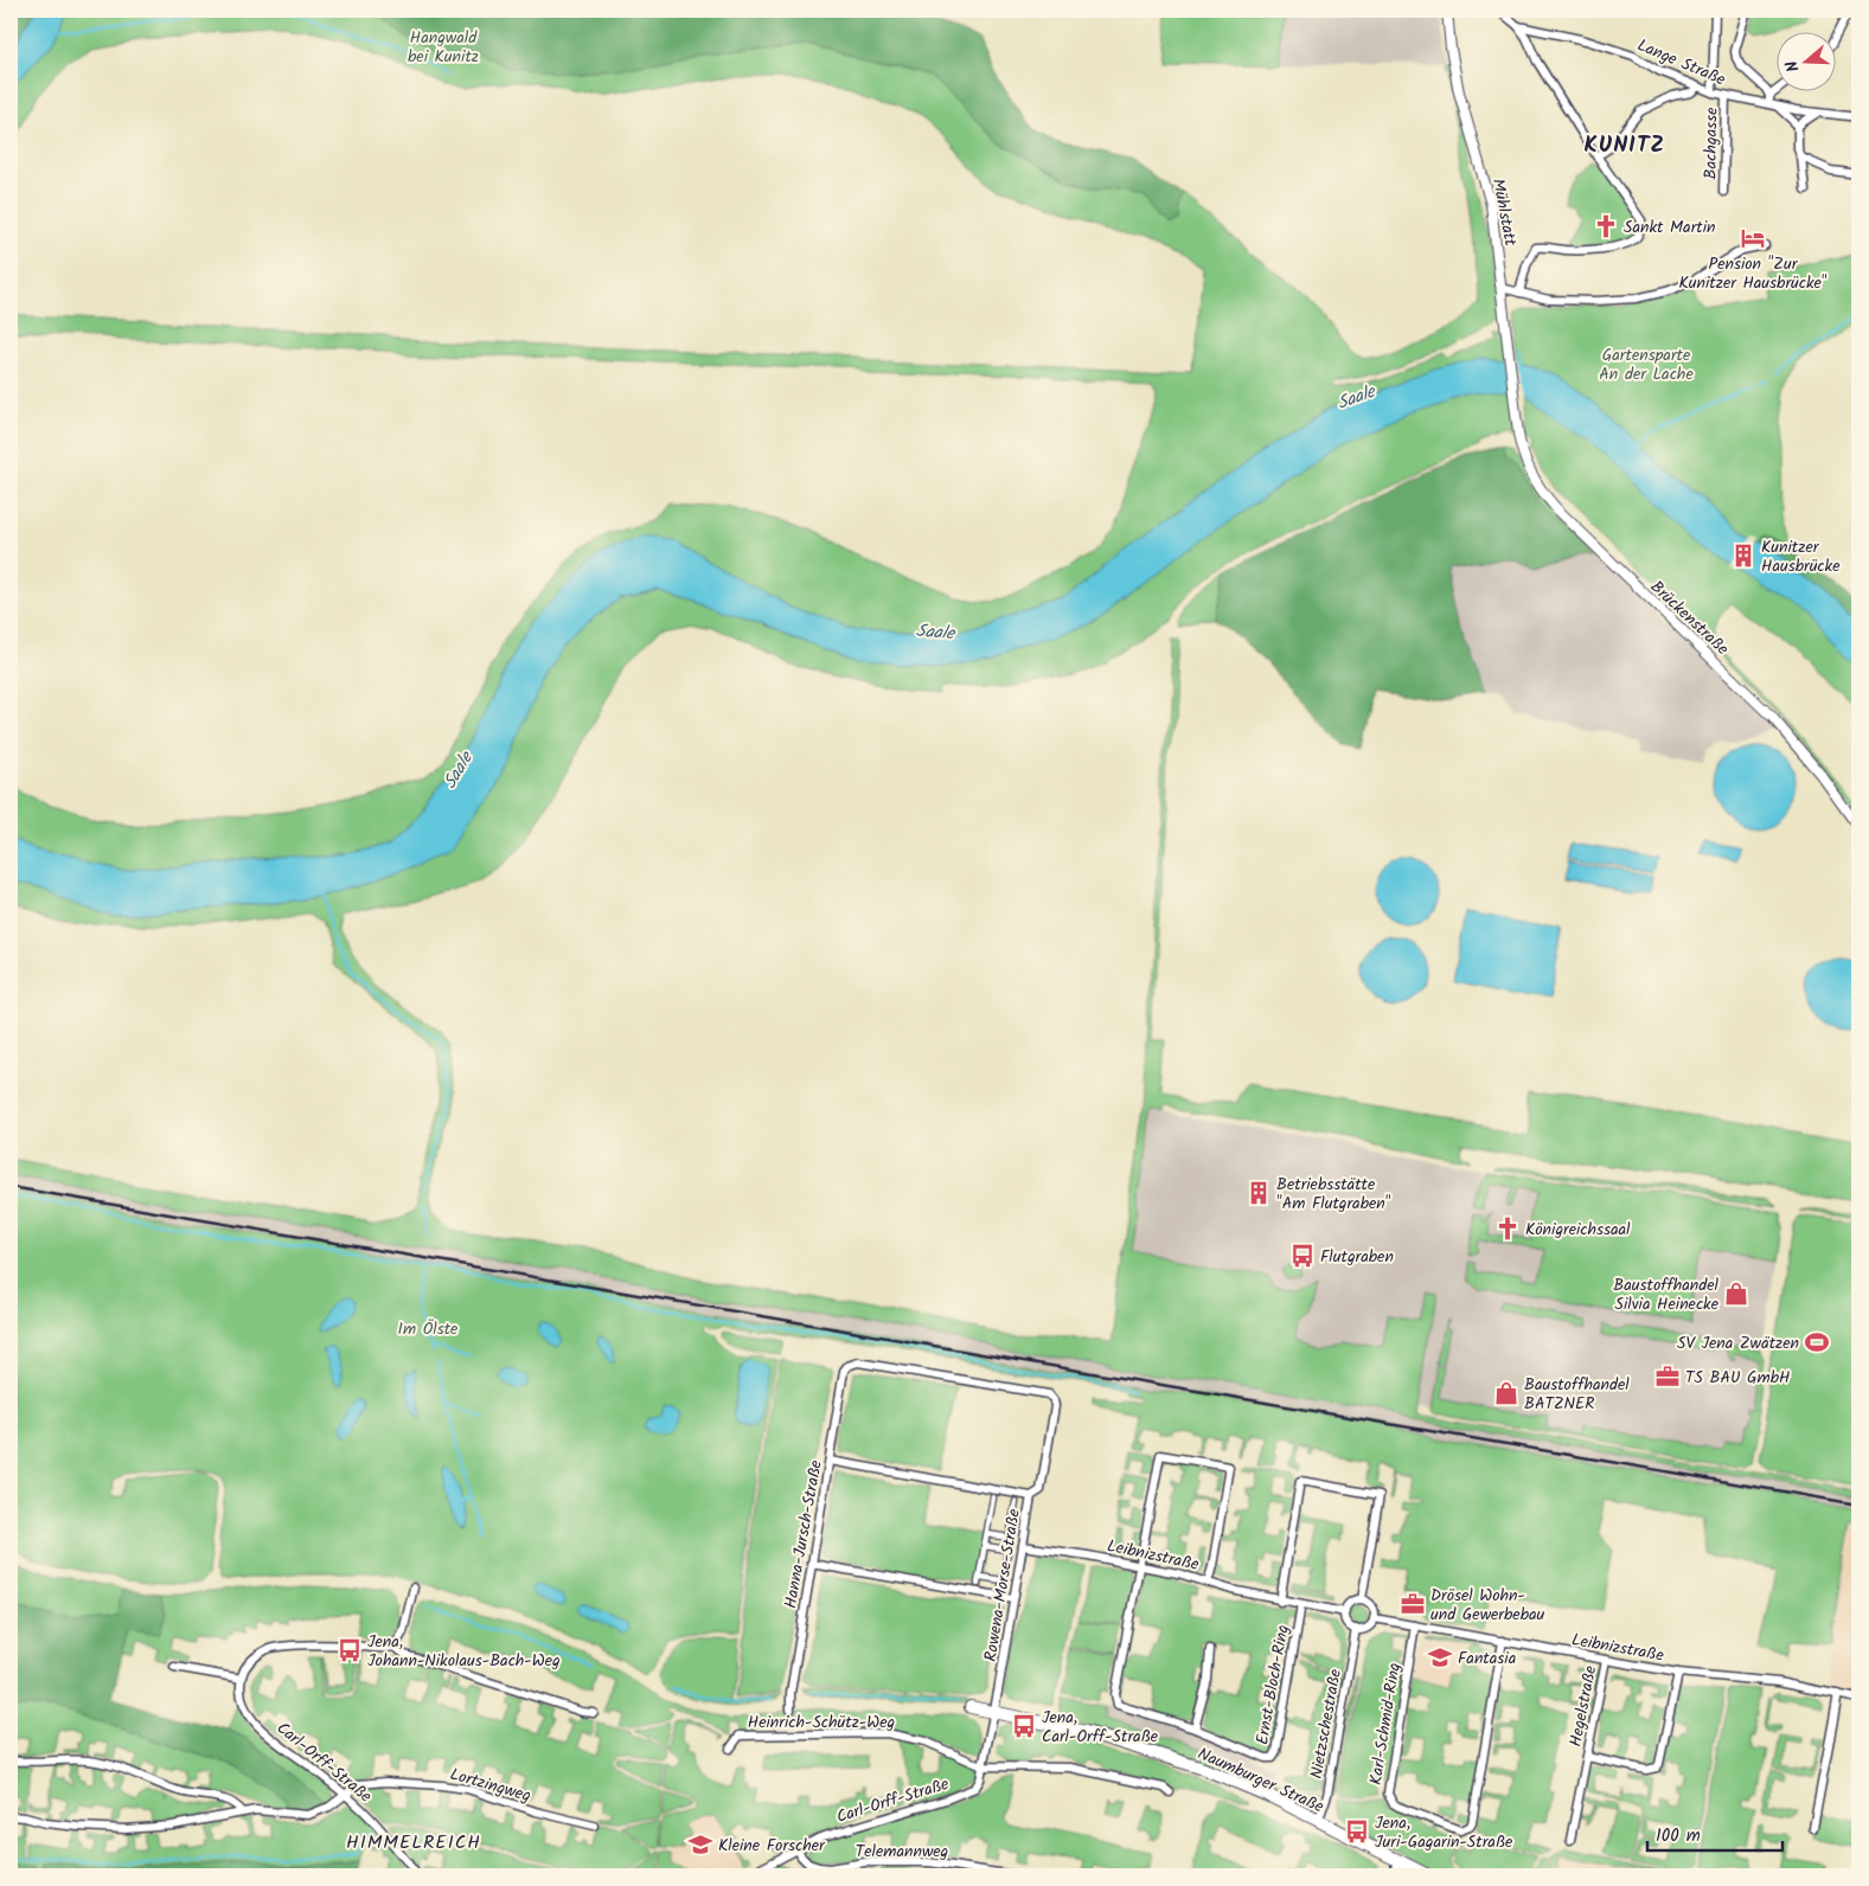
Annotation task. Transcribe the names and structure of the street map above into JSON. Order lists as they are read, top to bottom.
{
  "streets": {
    "main road": ["Naumburger Straße"],
    "street": [
      "Lange Straße",
      "Bachgasse",
      "Mühlstatt",
      "Brückenstraße",
      "Hanna-Jursch-Straße",
      "Leibnizstraße",
      "Rowena-Morse-Straße",
      "Ernst-Bloch-Ring",
      "Hegelstraße",
      "Heinrich-Schütz-Weg",
      "Nietzschestraße",
      "Karl-Schmid-Ring",
      "Carl-Orff-Straße",
      "Lortzingweg",
      "Telemannweg"
    ]
  },
  "crossings": [
    ["Lange Straße", "Bachgasse"],
    ["Mühlstatt", "Brückenstraße"],
    ["Hanna-Jursch-Straße", "Rowena-Morse-Straße"],
    ["Leibnizstraße", "Rowena-Morse-Straße"],
    ["Leibnizstraße", "Ernst-Bloch-Ring"],
    ["Leibnizstraße", "Hegelstraße"],
    ["Leibnizstraße", "Nietzschestraße"],
    ["Leibnizstraße", "Karl-Schmid-Ring"],
    ["Rowena-Morse-Straße", "Carl-Orff-Straße"],
    ["Rowena-Morse-Straße", "Naumburger Straße"],
    ["Heinrich-Schütz-Weg", "Carl-Orff-Straße"],
    ["Nietzschestraße", "Naumburger Straße"],
    ["Carl-Orff-Straße", "Naumburger Straße"],
    ["Carl-Orff-Straße", "Lortzingweg"],
    ["Carl-Orff-Straße", "Telemannweg"]
  ],
  "districts": ["KUNITZ", "HIMMELREICH"],
  "water": ["Saale"],
  "parks": ["Hangwald bei Kunitz", "Gartensparte An der Lache", "Im Ölste"],
  "places": {
    "church": ["Sankt Martin", "Königreichssaal"],
    "hotel": ["Pension \"Zur Kunitzer Hausbrücke\""],
    "building": ["Kunitzer Hausbrücke", "Betriebsstätte \"Am Flutgraben\""],
    "bus stop": [
      "Flutgraben",
      "Jena, Johann-Nikolaus-Bach-Weg",
      "Jena, Carl-Orff-Straße",
      "Jena, Juri-Gagarin-Straße"
    ],
    "shop": ["Baustoffhandel Silvia Heinecke", "Baustoffhandel BATZNER"],
    "sports": ["SV Jena Zwätzen"],
    "office": ["TS BAU GmbH", "Drösel Wohn- und Gewerbebau"],
    "school or university": ["Fantasia", "Kleine Forscher"]
  },
  "scale_bar": "100 m",
  "north": "left"
}
